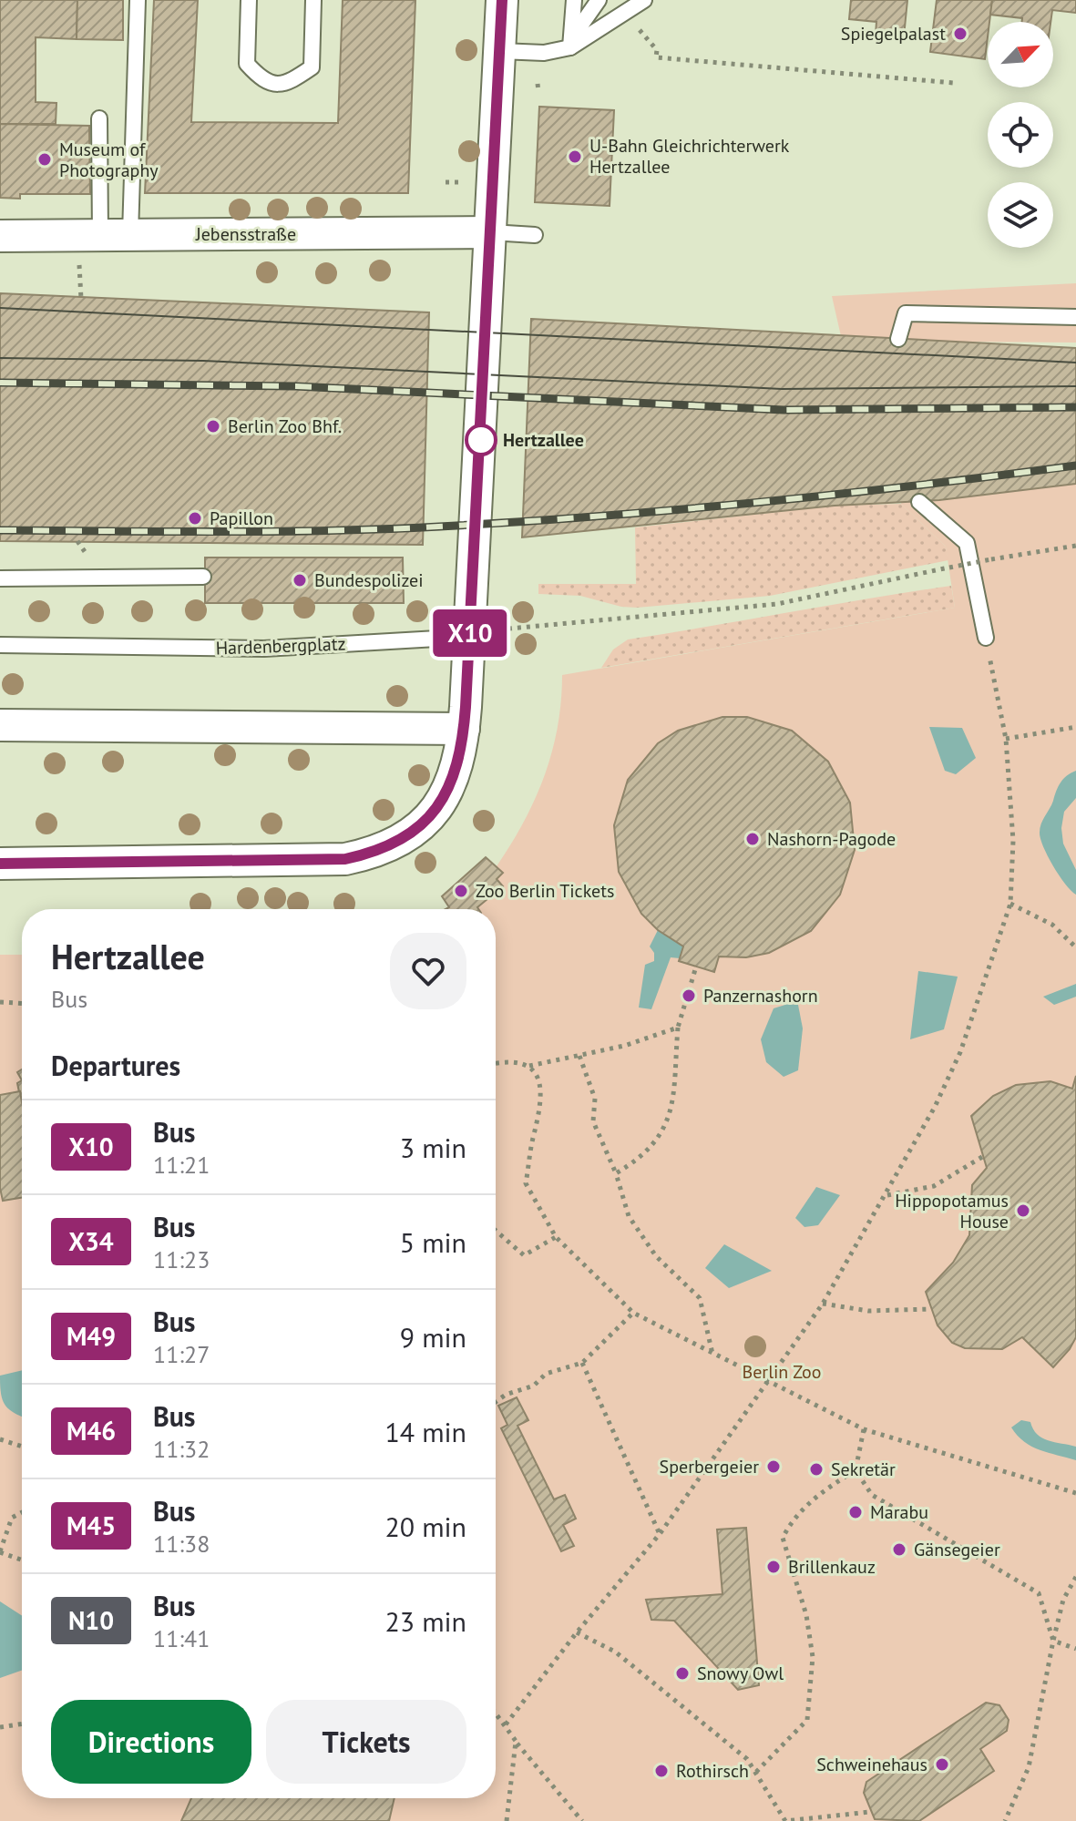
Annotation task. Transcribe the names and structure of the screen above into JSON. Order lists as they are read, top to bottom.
{
  "streets": {
    "street": ["Jebensstraße"],
    "lane": ["Hardenbergplatz"]
  },
  "parks": ["Berlin Zoo"],
  "places": [
    "Spiegelpalast",
    "U-Bahn Gleichrichterwerk Hertzallee",
    "Museum of Photography",
    "Berlin Zoo Bhf.",
    "Hertzallee",
    "Papillon",
    "Bundespolizei",
    "Nashorn-Pagode",
    "Zoo Berlin Tickets",
    "Panzernashorn",
    "Hippopotamus House",
    "Sperbergeier",
    "Sekretär",
    "Marabu",
    "Gänsegeier",
    "Brillenkauz",
    "Snowy Owl",
    "Schweinehaus",
    "Rothirsch"
  ],
  "lines": ["bus line X10"],
  "north": "top right",
  "page": {
    "on_map": "X10",
    "heading": [
      ["Hertzallee", "Bus"],
      "Departures"
    ],
    "list": [
      {
        "mark": "X10",
        "name": "Bus",
        "note": "11:21",
        "value": "3 min"
      },
      {
        "mark": "X34",
        "name": "Bus",
        "note": "11:23",
        "value": "5 min"
      },
      {
        "mark": "M49",
        "name": "Bus",
        "note": "11:27",
        "value": "9 min"
      },
      {
        "mark": "M46",
        "name": "Bus",
        "note": "11:32",
        "value": "14 min"
      },
      {
        "mark": "M45",
        "name": "Bus",
        "note": "11:38",
        "value": "20 min"
      },
      {
        "mark": "N10",
        "name": "Bus",
        "note": "11:41",
        "value": "23 min"
      }
    ],
    "buttons": ["Directions", "Tickets"]
  }
}
